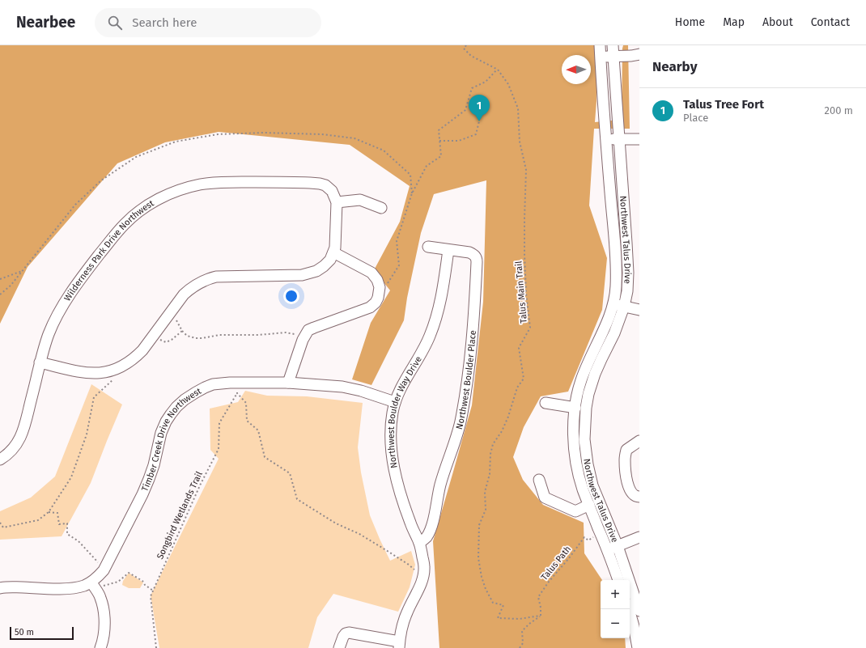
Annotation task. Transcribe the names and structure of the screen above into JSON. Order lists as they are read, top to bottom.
{
  "streets": {
    "street": [
      "Northwest Talus Drive",
      "Wilderness Park Drive Northwest",
      "Northwest Boulder Place",
      "Northwest Boulder Way Drive",
      "Timber Creek Drive Northwest"
    ],
    "path": ["Talus Main Trail", "Songbird Wetlands Trail", "Talus Path"]
  },
  "crossings": [
    ["Northwest Talus Drive", "Talus Path"],
    ["Talus Main Trail", "Talus Path"],
    ["Northwest Boulder Place", "Northwest Boulder Way Drive"],
    ["Northwest Boulder Way Drive", "Timber Creek Drive Northwest"]
  ],
  "scale_bar": "50 m",
  "north": "left",
  "page": {
    "header": "Nearbee",
    "search": "Search here",
    "nav": [
      "Home",
      "Map",
      "About",
      "Contact"
    ],
    "heading": "Nearby",
    "list": [
      {
        "mark": "1",
        "name": "Talus Tree Fort",
        "note": "Place",
        "value": "200 m"
      }
    ],
    "pins": "1",
    "map_buttons": ["+", "−"],
    "scale": "50 m"
  }
}
